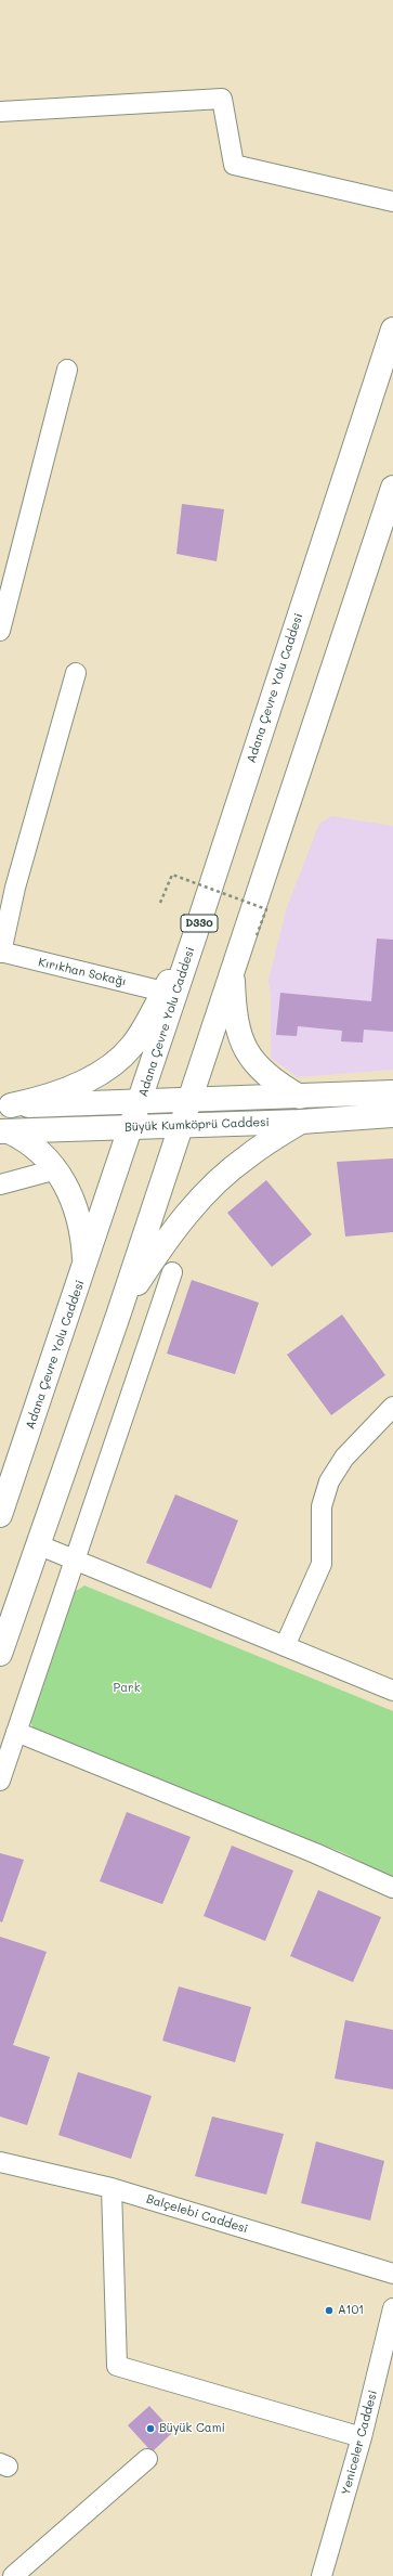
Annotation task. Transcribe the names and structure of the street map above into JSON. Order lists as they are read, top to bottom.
{
  "streets": {
    "main road": ["Adana Çevre Yolu Caddesi", "D330", "Büyük Kumköprü Caddesi"],
    "street": ["Kırıkhan Sokağı", "Balçelebi Caddesi", "Yeniceler Caddesi"]
  },
  "crossings": [
    ["Adana Çevre Yolu Caddesi", "Büyük Kumköprü Caddesi"]
  ],
  "parks": ["Park"],
  "places": ["A101", "Büyük Cami"]
}
